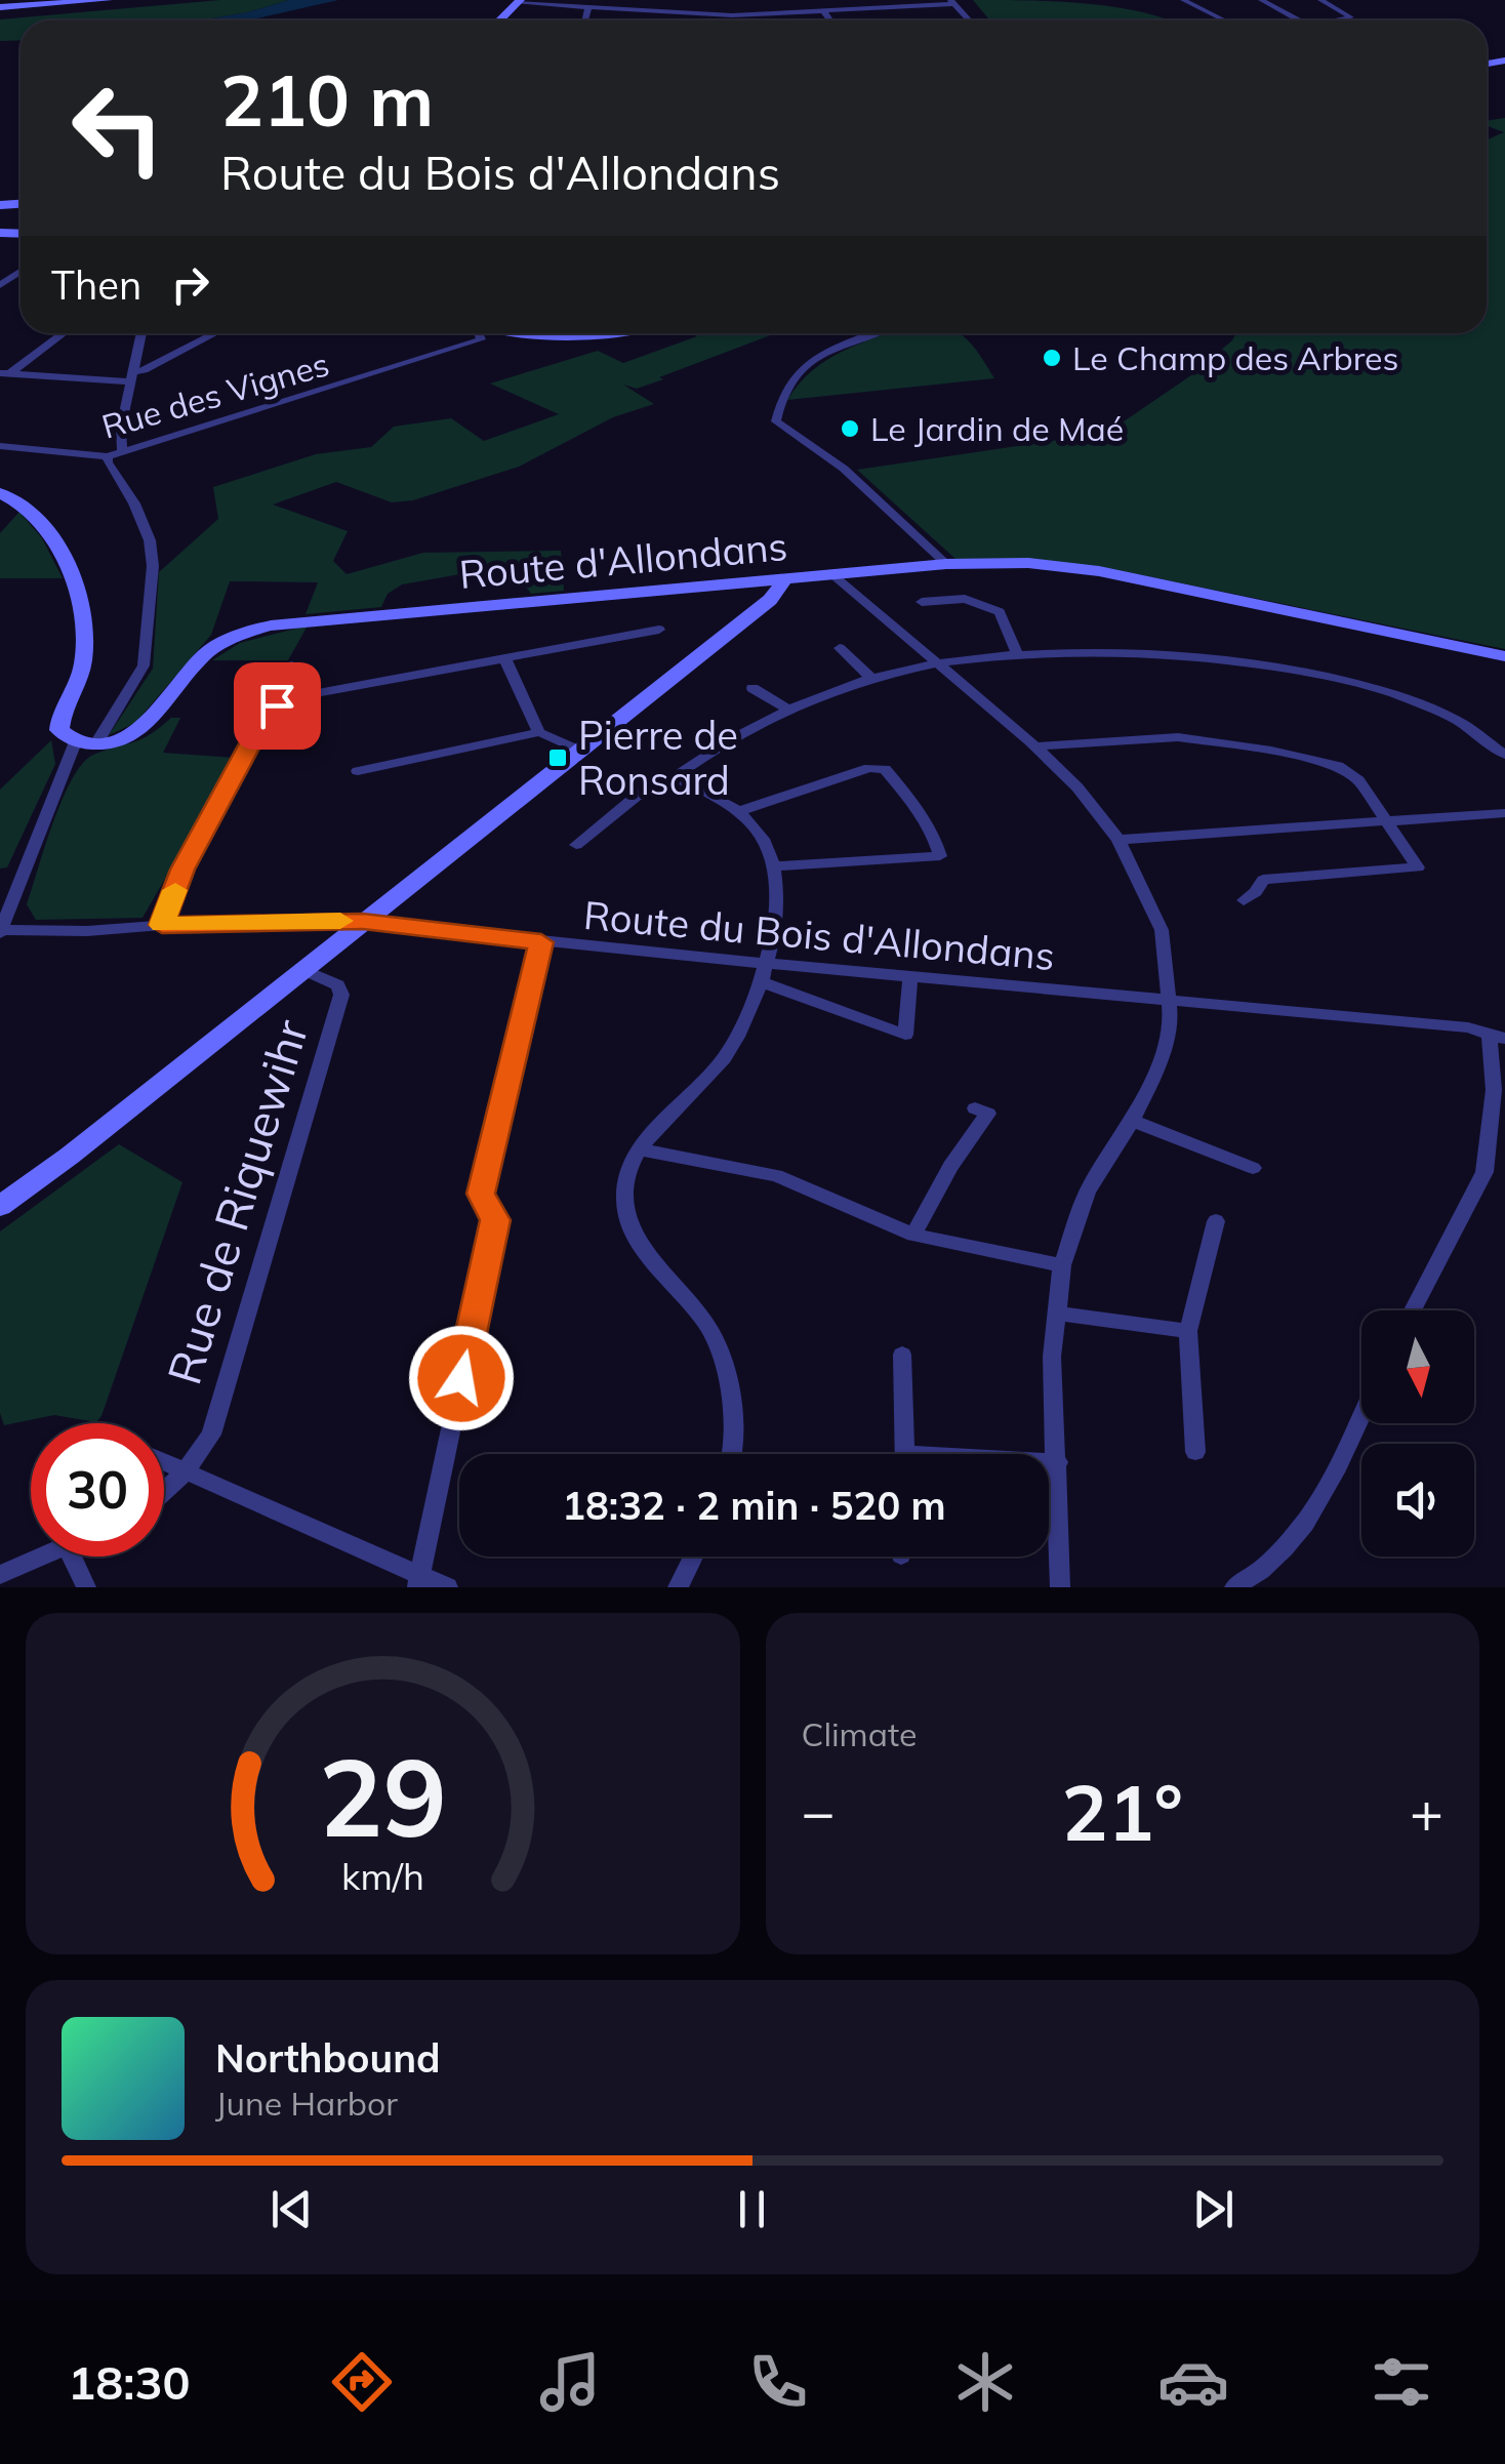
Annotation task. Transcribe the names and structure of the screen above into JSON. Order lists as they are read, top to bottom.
{
  "streets": {
    "main road": ["Route d'Allondans"],
    "street": ["Rue des Vignes", "Route du Bois d'Allondans", "Rue de Riquewihr"]
  },
  "places": {
    "other": ["Le Champ des Arbres", "Le Jardin de Maé"],
    "transit": ["Pierre de Ronsard"]
  },
  "north": "bottom",
  "page": {
    "turn": ["210 m", "Route du Bois d'Allondans"],
    "then": "Then",
    "limit": "30",
    "trip": "18:32 · 2 min · 520 m",
    "tile": "Climate",
    "heat": ["−", "21°", "+"],
    "song": ["Northbound", "June Harbor"],
    "tabs": "18:30",
    "gauge": ["29", "km/h"]
  }
}
